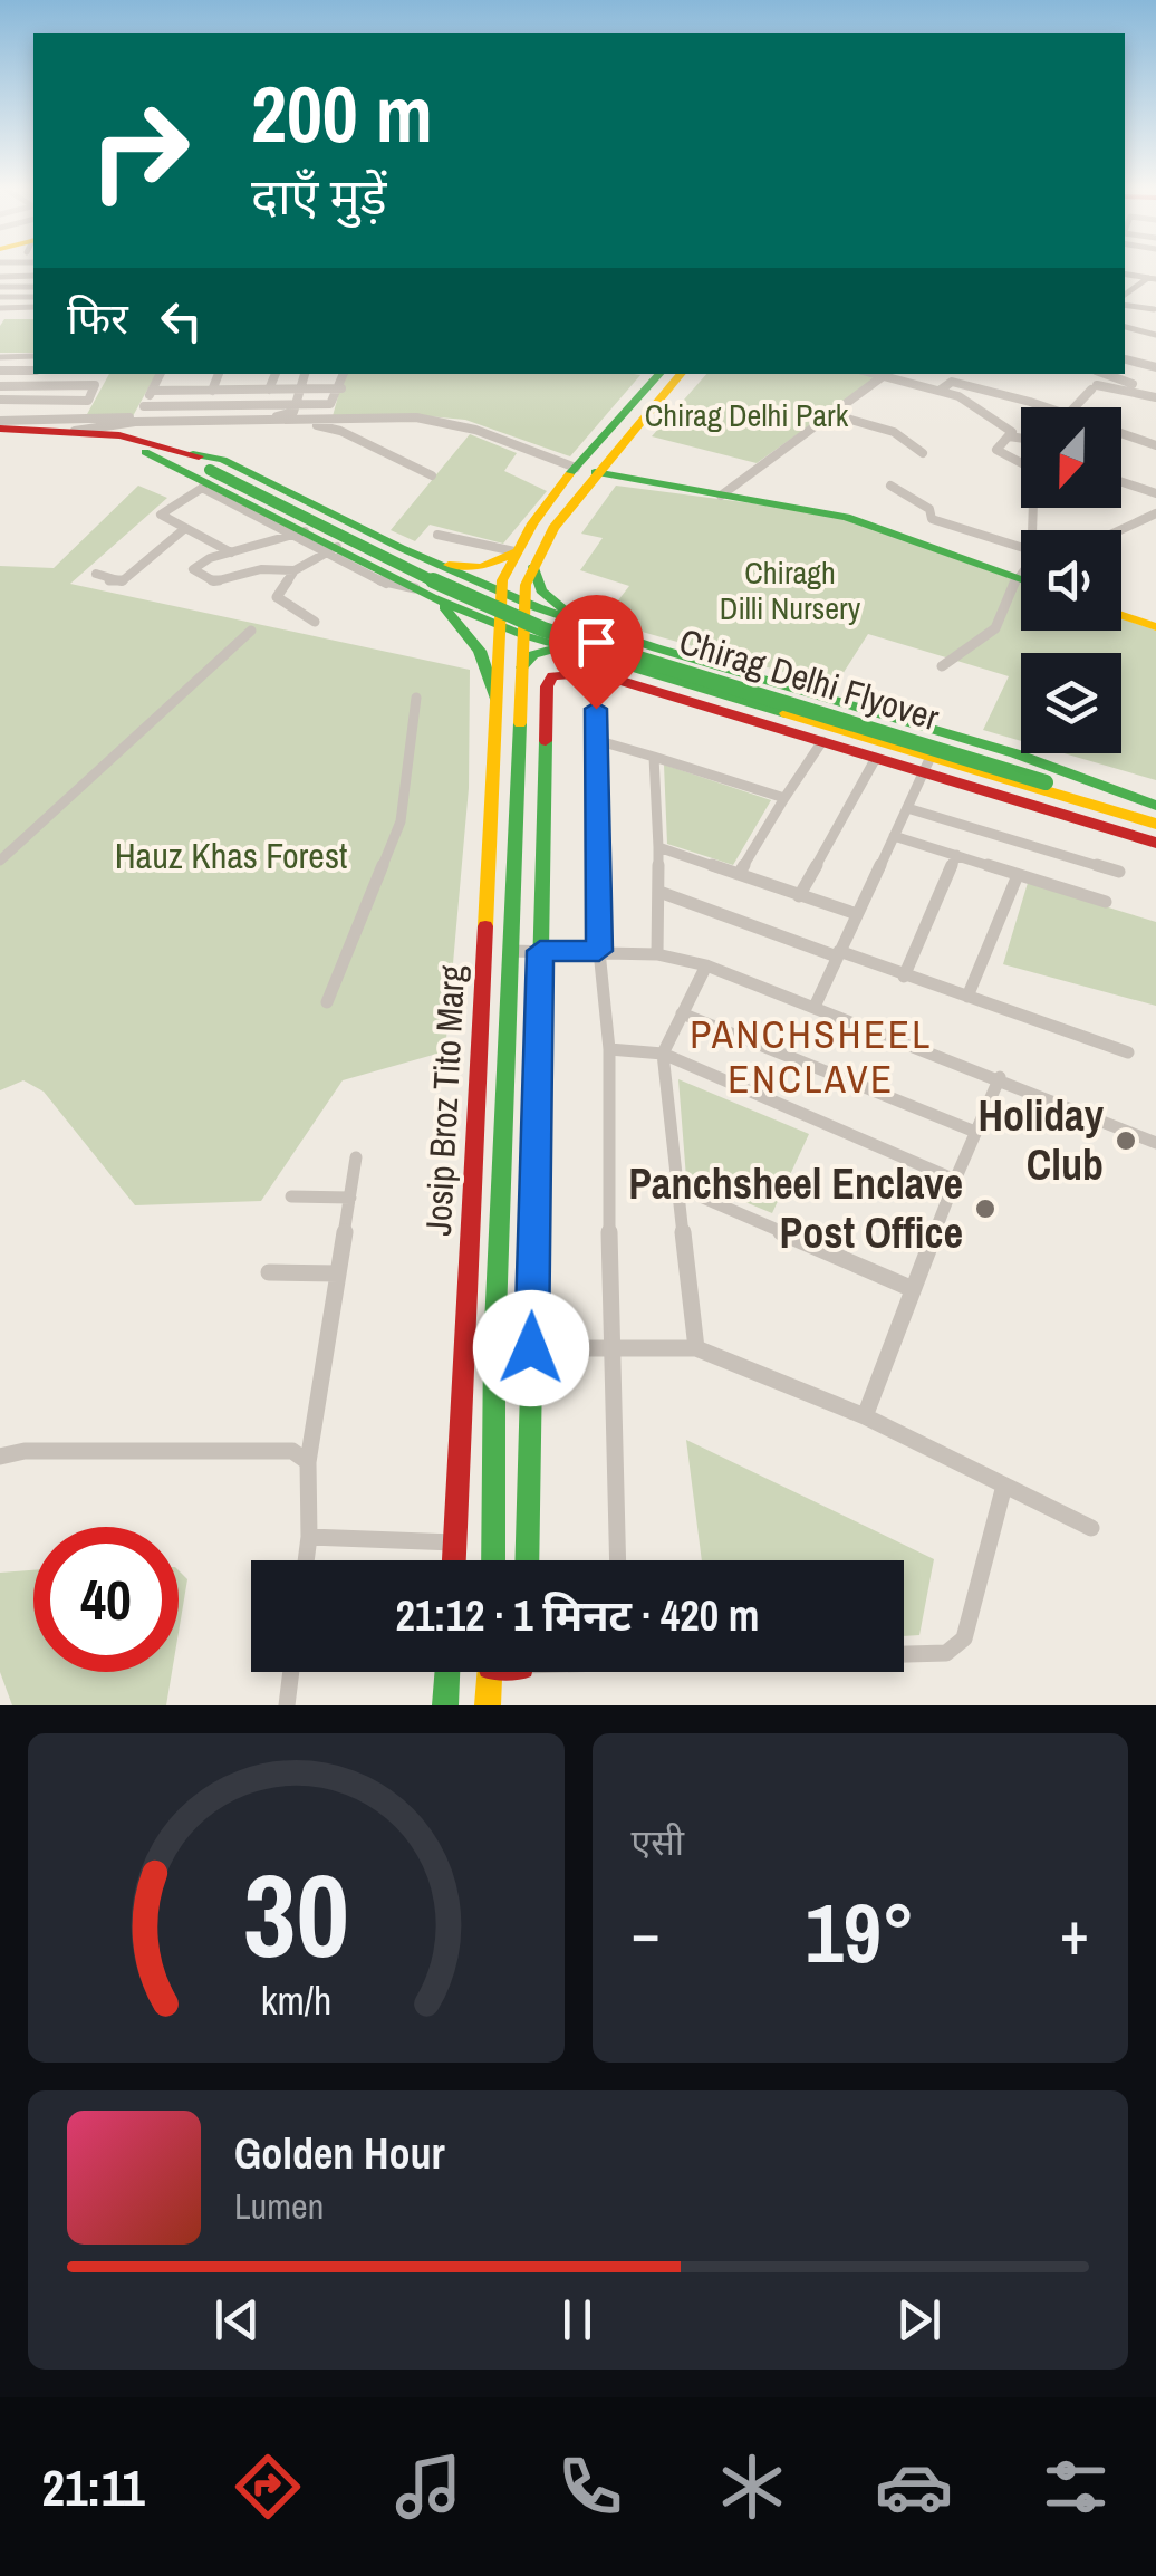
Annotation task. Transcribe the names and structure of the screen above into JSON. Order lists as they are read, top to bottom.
{
  "streets": {
    "main road": ["Chirag Delhi Flyover", "Josip Broz Tito Marg"]
  },
  "districts": ["PANCHSHEEL ENCLAVE"],
  "parks": ["Chirag Delhi Park", "Chiragh Dilli Nursery", "Hauz Khas Forest"],
  "places": ["Holiday Club", "Panchsheel Enclave Post Office"],
  "north": "bottom",
  "page": {
    "turn": ["200 m", "दाएँ मुड़ें"],
    "then": "फिर",
    "limit": "40",
    "trip": "21:12 · 1 मिनट · 420 m",
    "tile": "एसी",
    "heat": ["−", "19°", "+"],
    "song": ["Golden Hour", "Lumen"],
    "tabs": "21:11",
    "gauge": ["30", "km/h"]
  }
}
